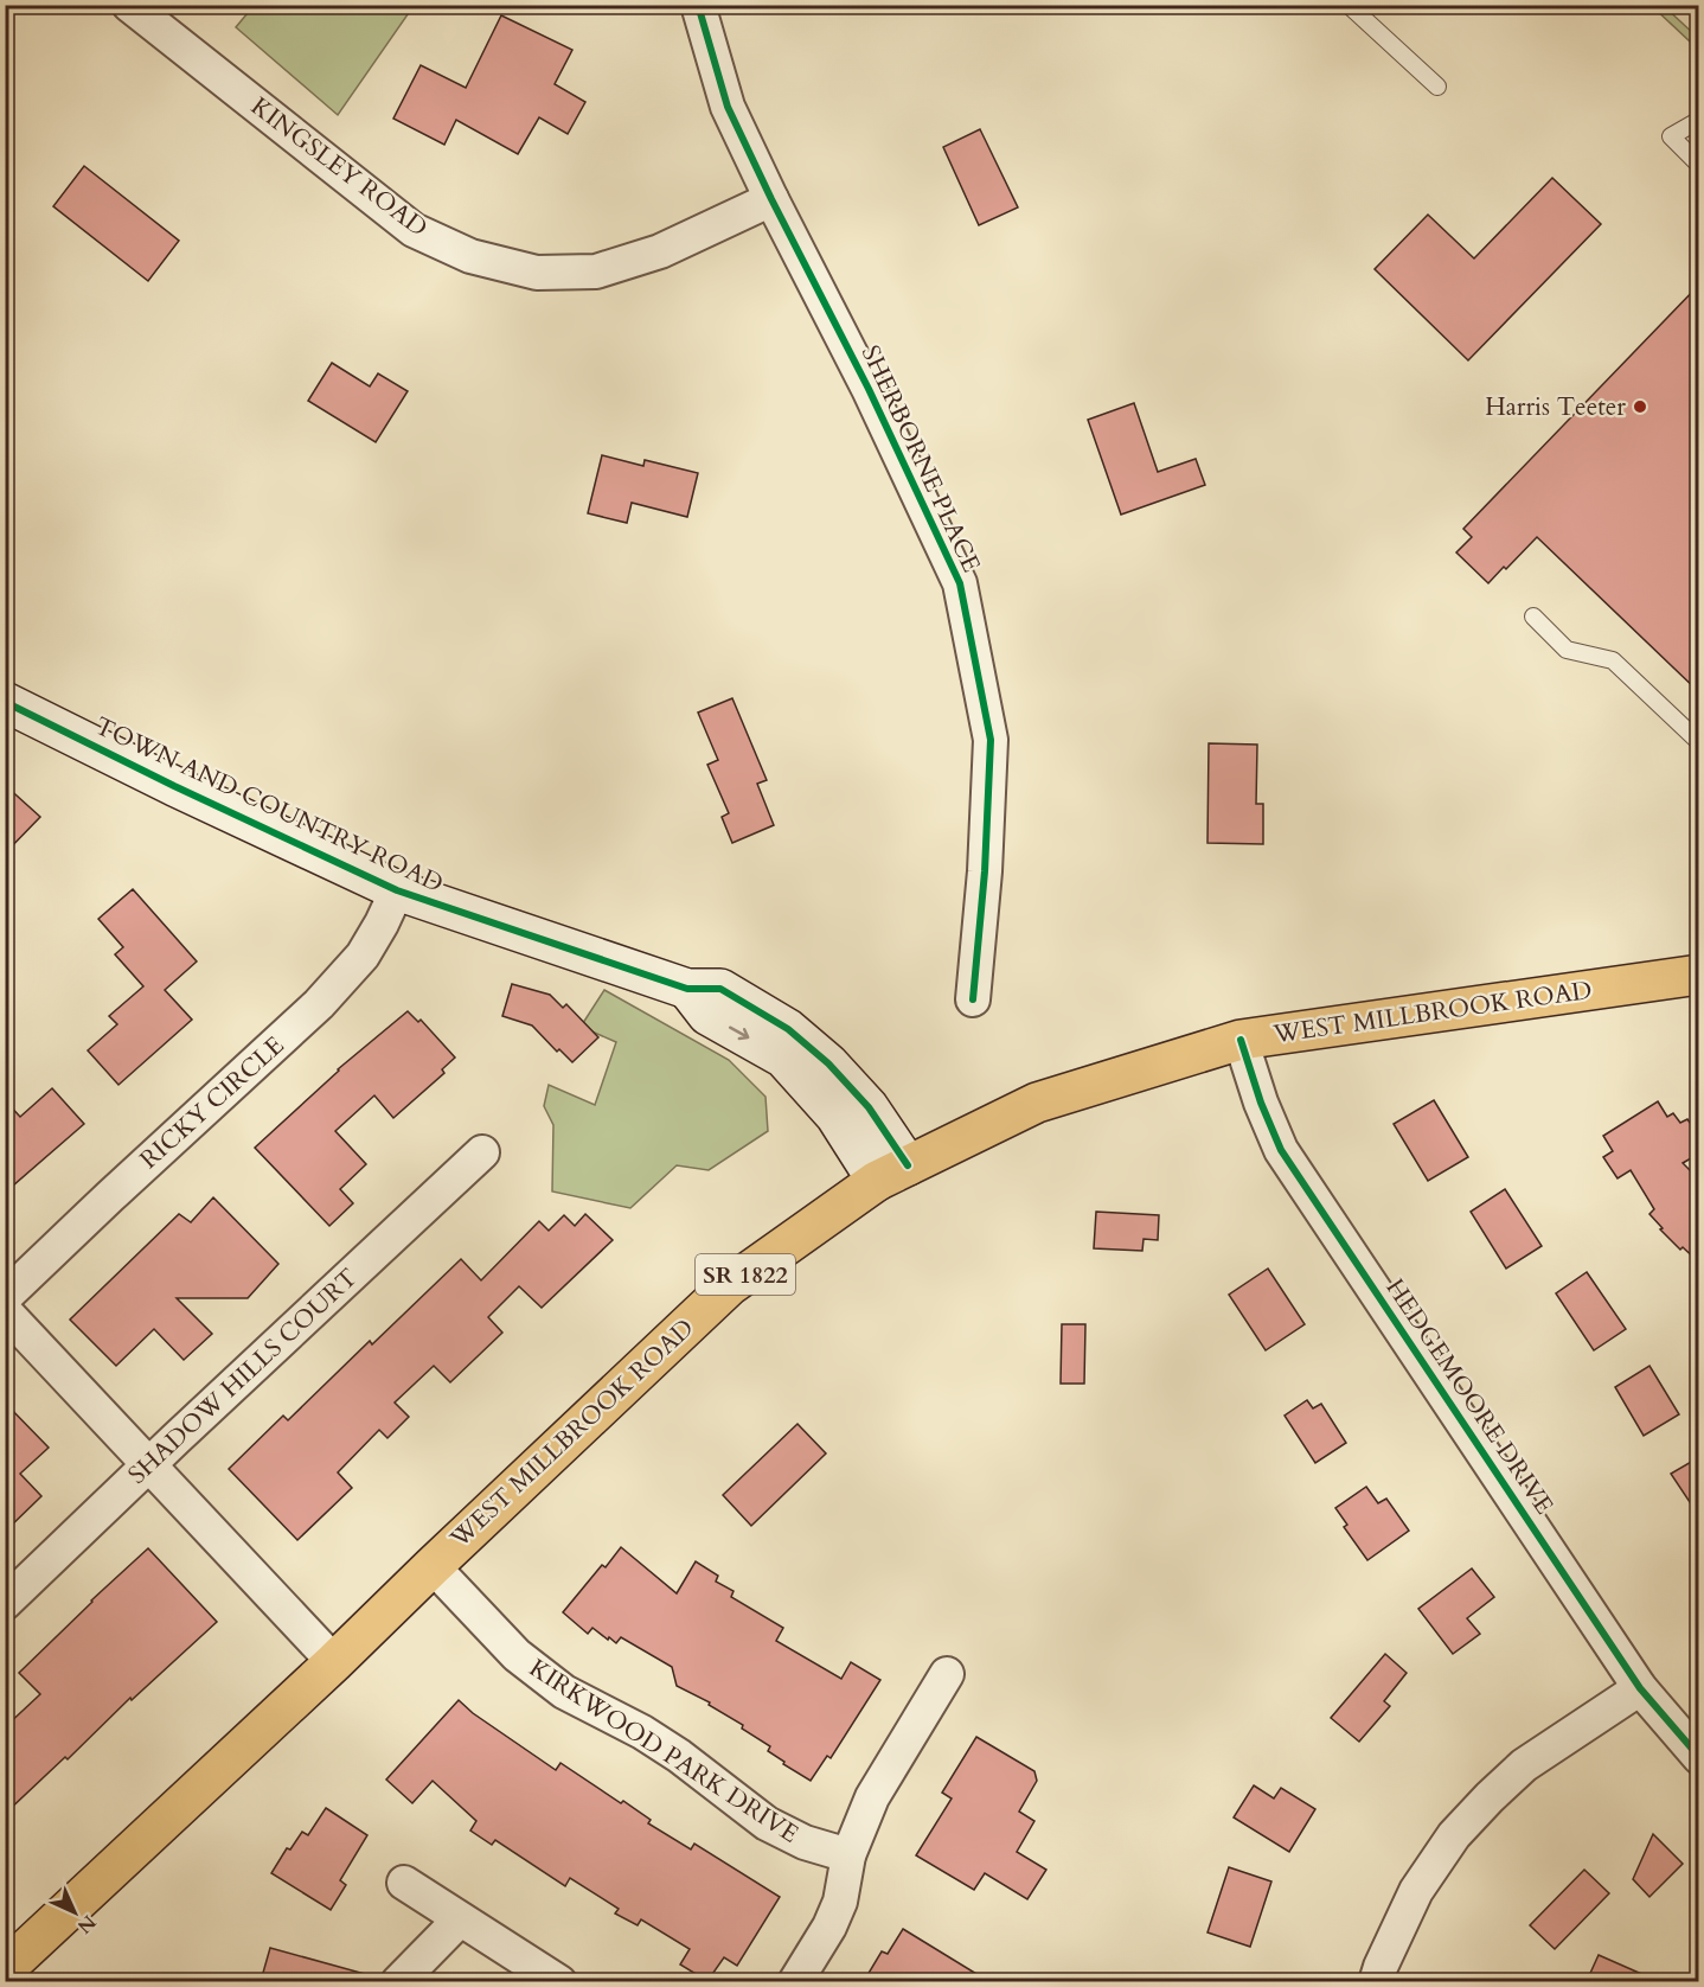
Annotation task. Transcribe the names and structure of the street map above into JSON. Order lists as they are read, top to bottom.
{
  "streets": {
    "main road": ["WEST MILLBROOK ROAD", "SR 1822"],
    "street": [
      "KINGSLEY ROAD",
      "SHERBORNE PLACE",
      "TOWN AND COUNTRY ROAD",
      "RICKY CIRCLE",
      "SHADOW HILLS COURT",
      "HEDGEMOORE DRIVE",
      "KIRKWOOD PARK DRIVE"
    ]
  },
  "crossings": [
    ["KINGSLEY ROAD", "SHERBORNE PLACE"],
    ["TOWN AND COUNTRY ROAD", "WEST MILLBROOK ROAD"],
    ["TOWN AND COUNTRY ROAD", "RICKY CIRCLE"],
    ["WEST MILLBROOK ROAD", "HEDGEMOORE DRIVE"],
    ["WEST MILLBROOK ROAD", "KIRKWOOD PARK DRIVE"]
  ],
  "places": ["Harris Teeter"],
  "north": "bottom right"
}
